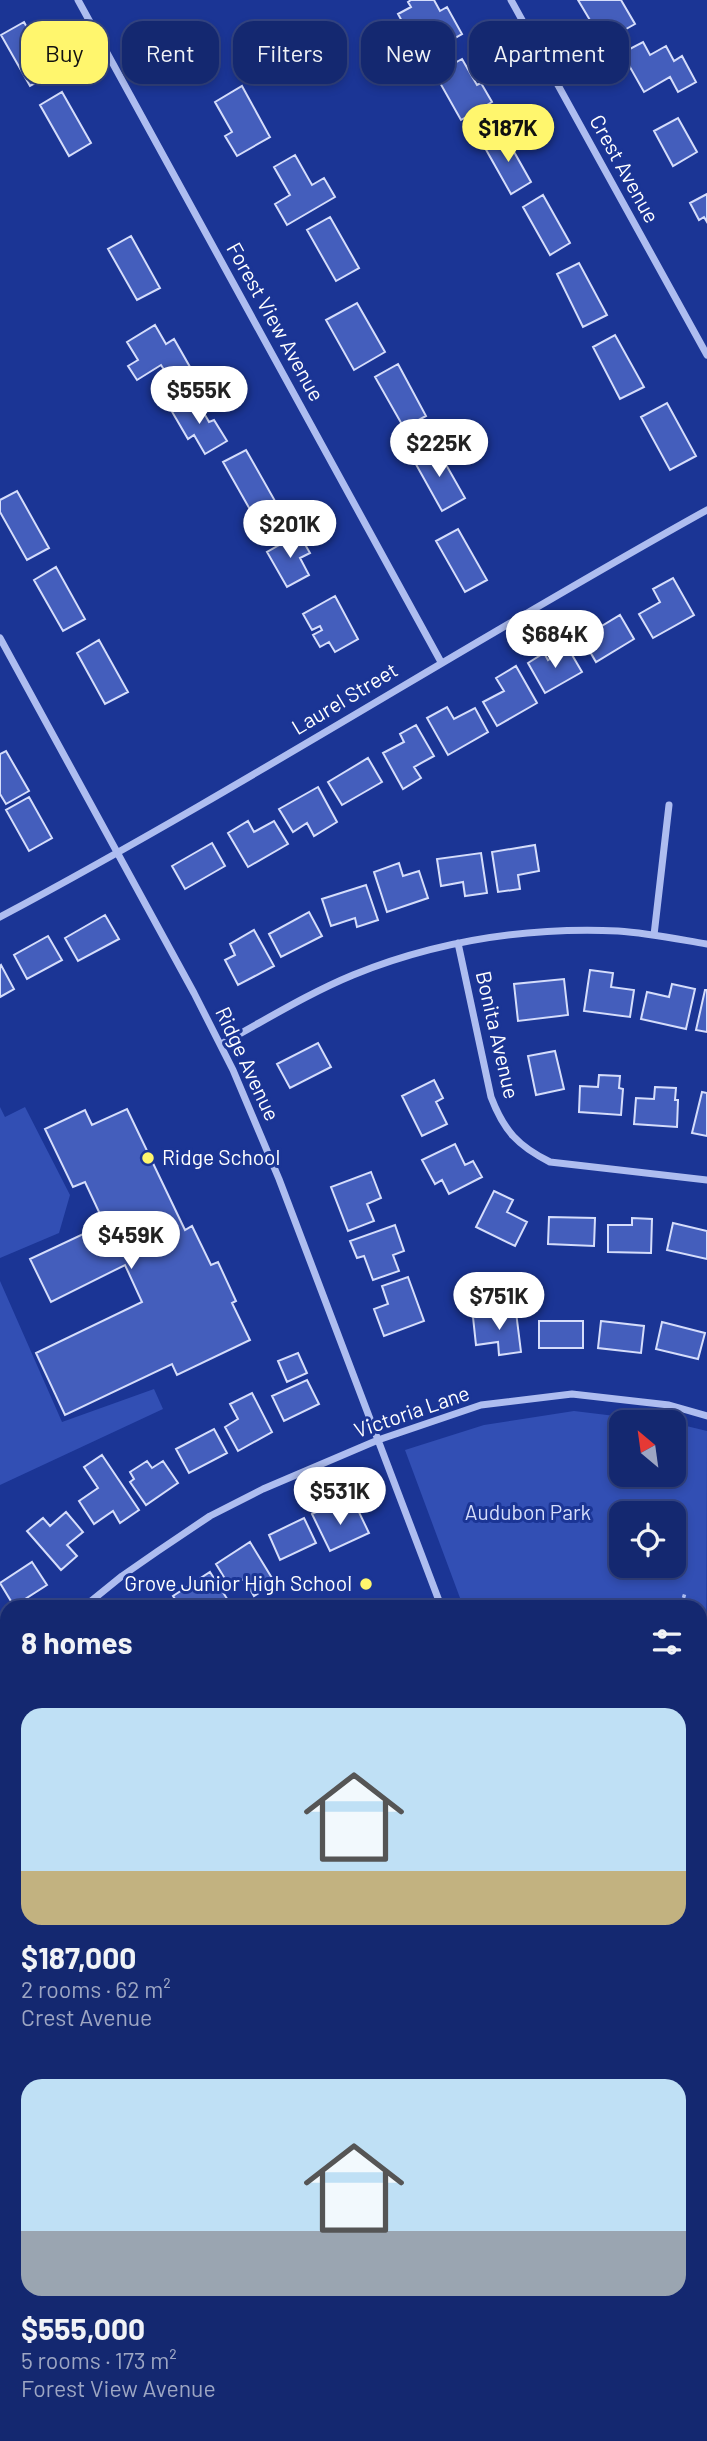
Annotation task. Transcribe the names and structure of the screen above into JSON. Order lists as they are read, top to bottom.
{
  "streets": {
    "street": [
      "Crest Avenue",
      "Forest View Avenue",
      "Laurel Street",
      "Bonita Avenue",
      "Ridge Avenue",
      "Victoria Lane"
    ]
  },
  "crossings": [
    ["Forest View Avenue", "Laurel Street"],
    ["Laurel Street", "Ridge Avenue"],
    ["Ridge Avenue", "Victoria Lane"]
  ],
  "parks": ["Audubon Park"],
  "places": ["Ridge School", "Grove Junior High School"],
  "north": "top left",
  "page": {
    "chip": [
      "Buy",
      "Rent",
      "Filters",
      "New",
      "Apartment"
    ],
    "price": [
      "$187K",
      "$555K",
      "$225K",
      "$201K",
      "$684K",
      "$459K",
      "$751K",
      "$531K"
    ],
    "heading": "8 homes",
    "list": [
      {
        "name": "$187,000",
        "note": "2 rooms · 62 m² · Crest Avenue"
      },
      {
        "name": "$555,000",
        "note": "5 rooms · 173 m² · Forest View Avenue"
      }
    ]
  }
}
